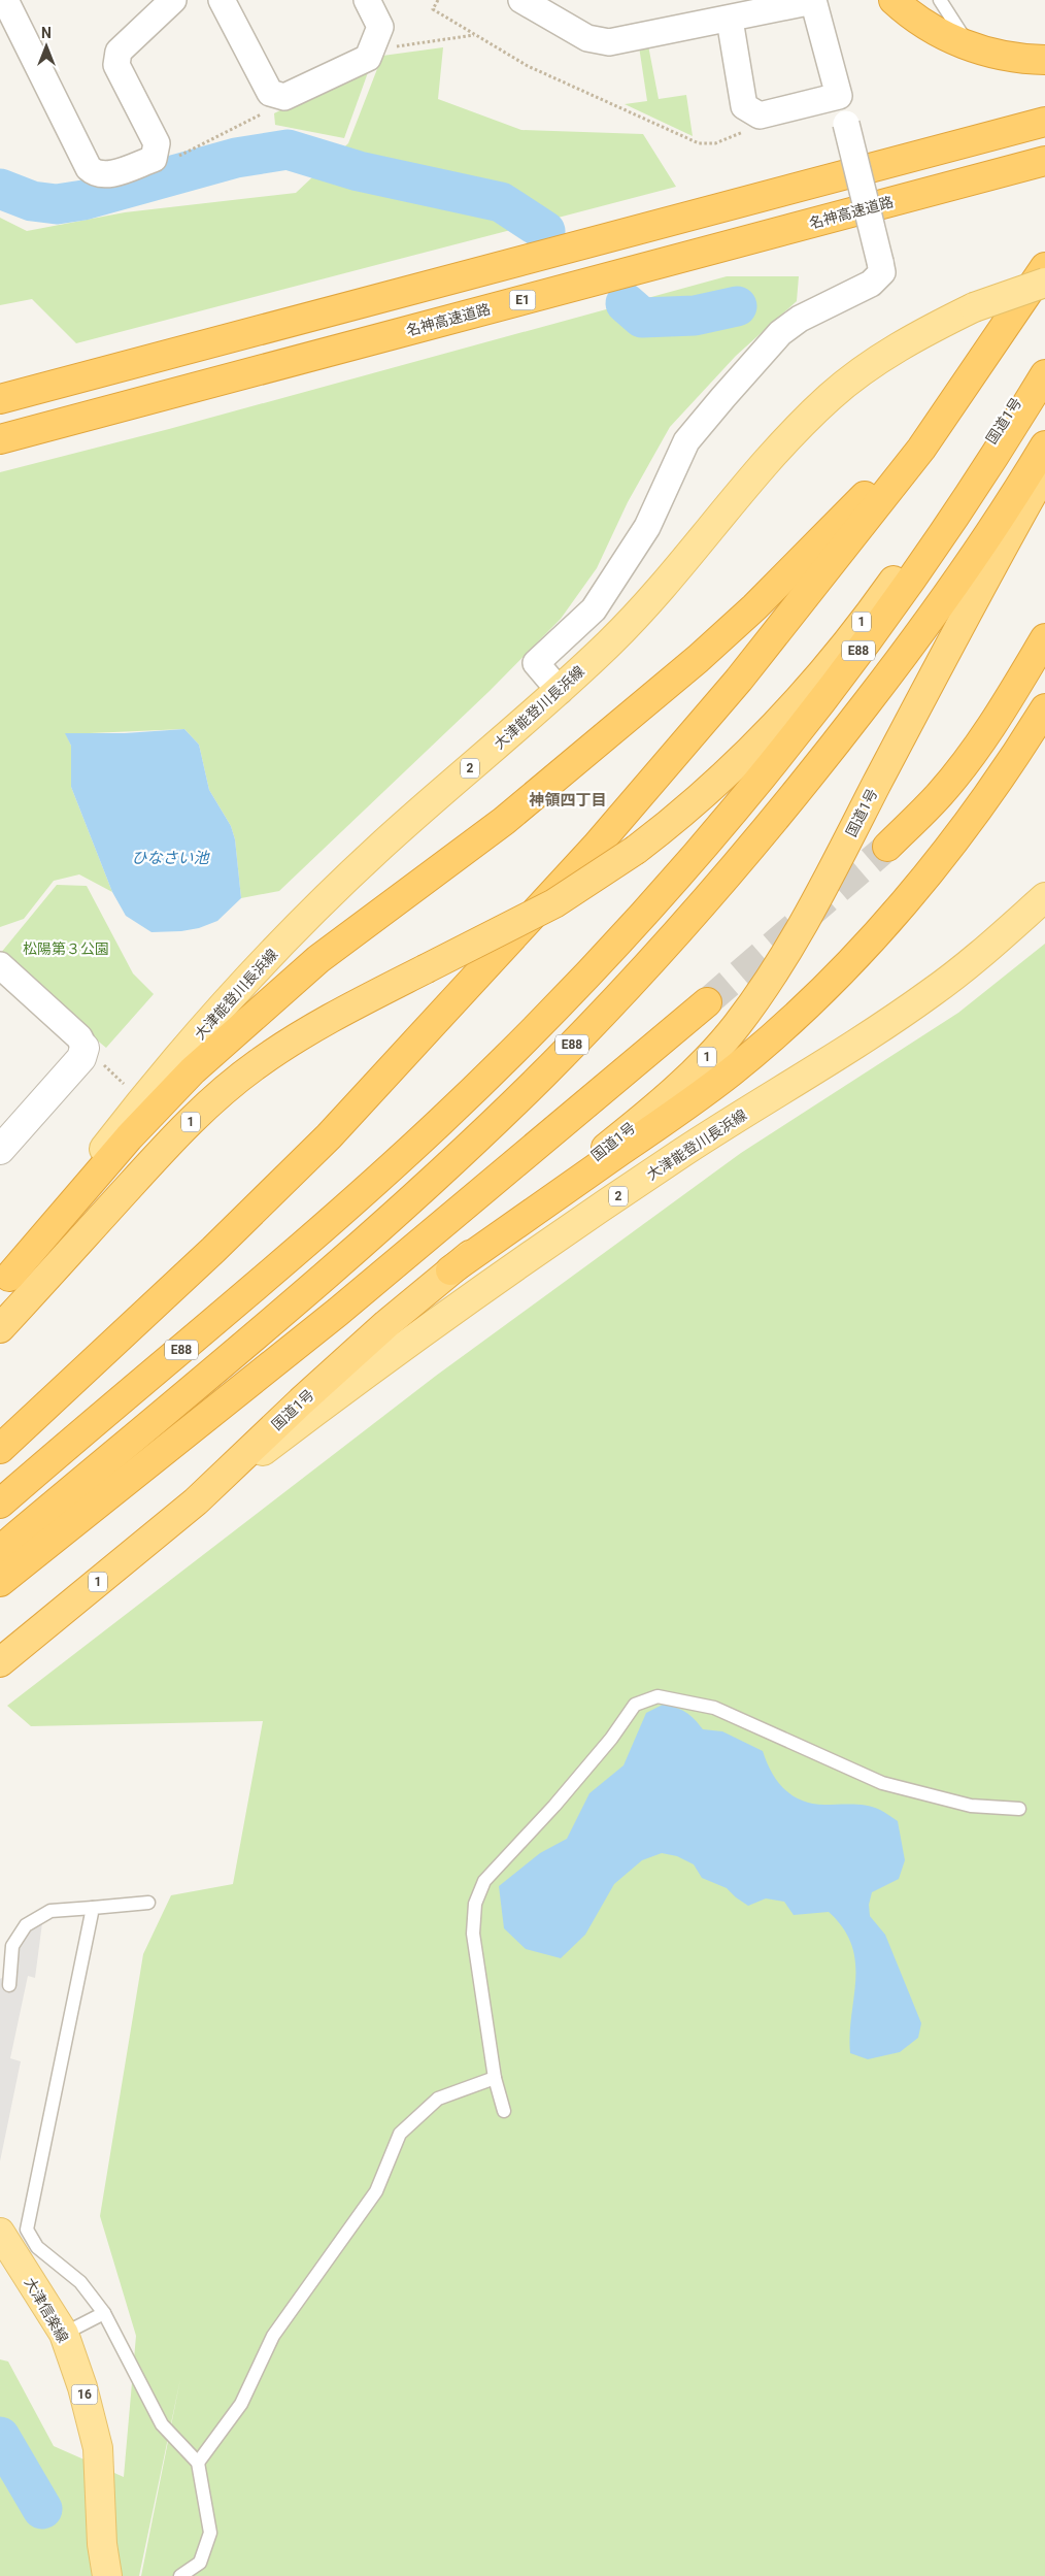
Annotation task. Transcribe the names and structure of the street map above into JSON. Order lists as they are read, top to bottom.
{
  "streets": {
    "highway": [
      "名神高速道路",
      "E1",
      "国道1号",
      "1",
      "E88"
    ],
    "main road": [
      "大津能登川長浜線",
      "2",
      "大津信楽線",
      "16"
    ]
  },
  "crossings": [
    ["国道1号", "大津能登川長浜線"]
  ],
  "districts": ["神領四丁目"],
  "water": ["ひなさい池"],
  "parks": ["松陽第３公園"],
  "north": "top"
}
